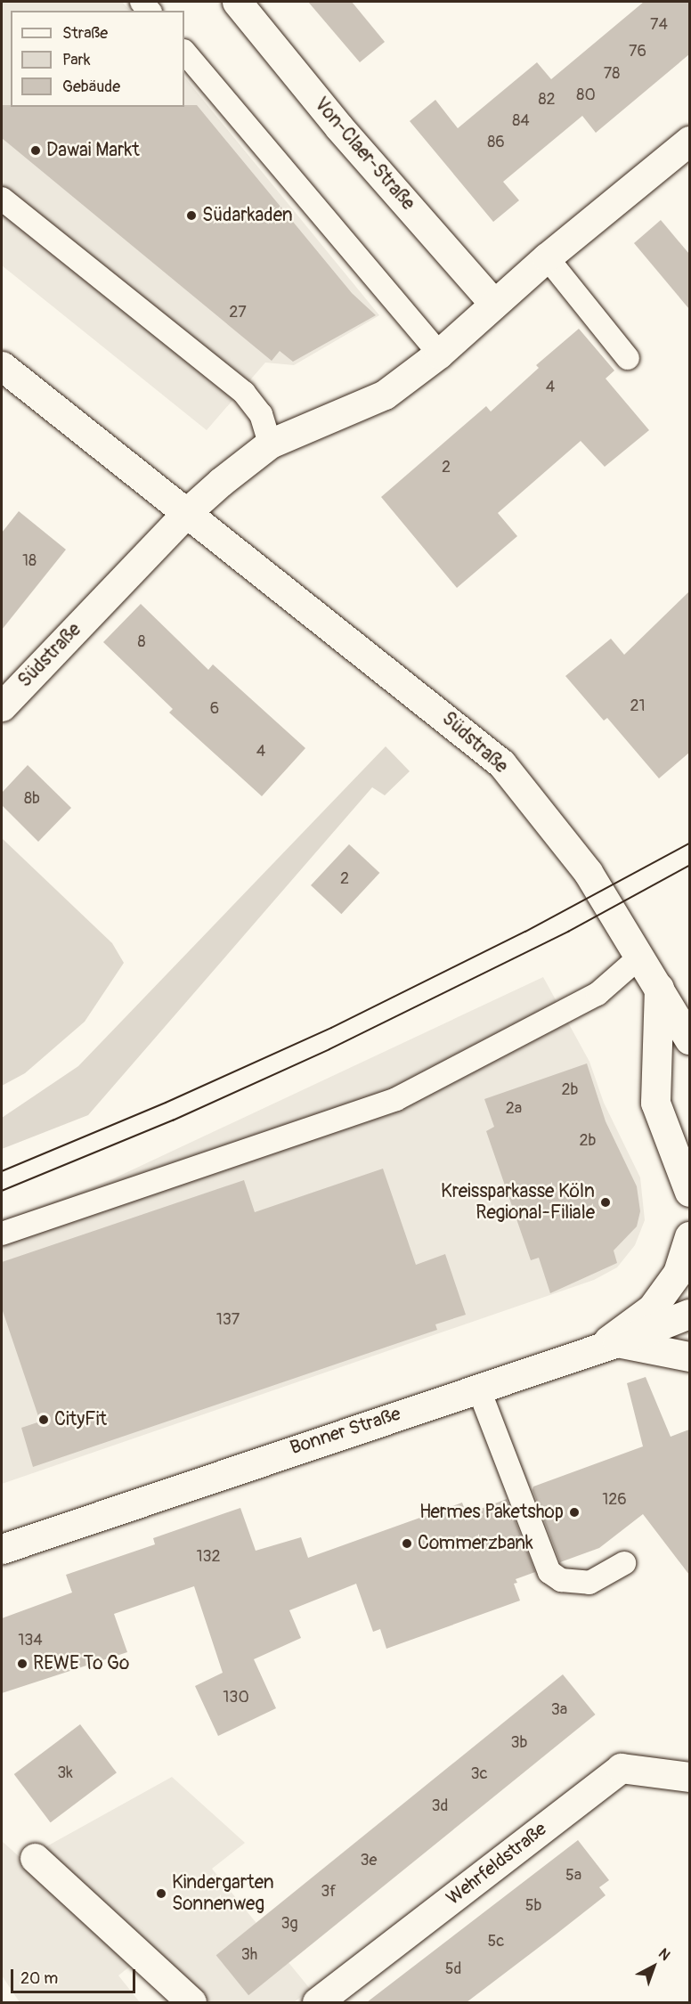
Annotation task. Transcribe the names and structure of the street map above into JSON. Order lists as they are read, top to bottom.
{
  "streets": {
    "street": [
      "Von-Claer-Straße",
      "Südstraße",
      "Bonner Straße",
      "Wehrfeldstraße"
    ]
  },
  "places": [
    "Dawai Markt",
    "Südarkaden",
    "Kreissparkasse Köln Regional-Filiale",
    "CityFit",
    "Hermes Paketshop",
    "Commerzbank",
    "REWE To Go",
    "Kindergarten Sonnenweg"
  ],
  "house_numbers": [
    "74",
    "76",
    "78",
    "80",
    "82",
    "84",
    "86",
    "27",
    "4",
    "2",
    "18",
    "8",
    "21",
    "6",
    "4",
    "8b",
    "2",
    "2b",
    "2a",
    "2b",
    "137",
    "126",
    "132",
    "134",
    "130",
    "3a",
    "3b",
    "3k",
    "3c",
    "3d",
    "3e",
    "5a",
    "3f",
    "5b",
    "3g",
    "5c",
    "3h",
    "5d"
  ],
  "legend": ["Straße", "Park", "Gebäude"],
  "scale_bar": "20 m",
  "north": "top right"
}
